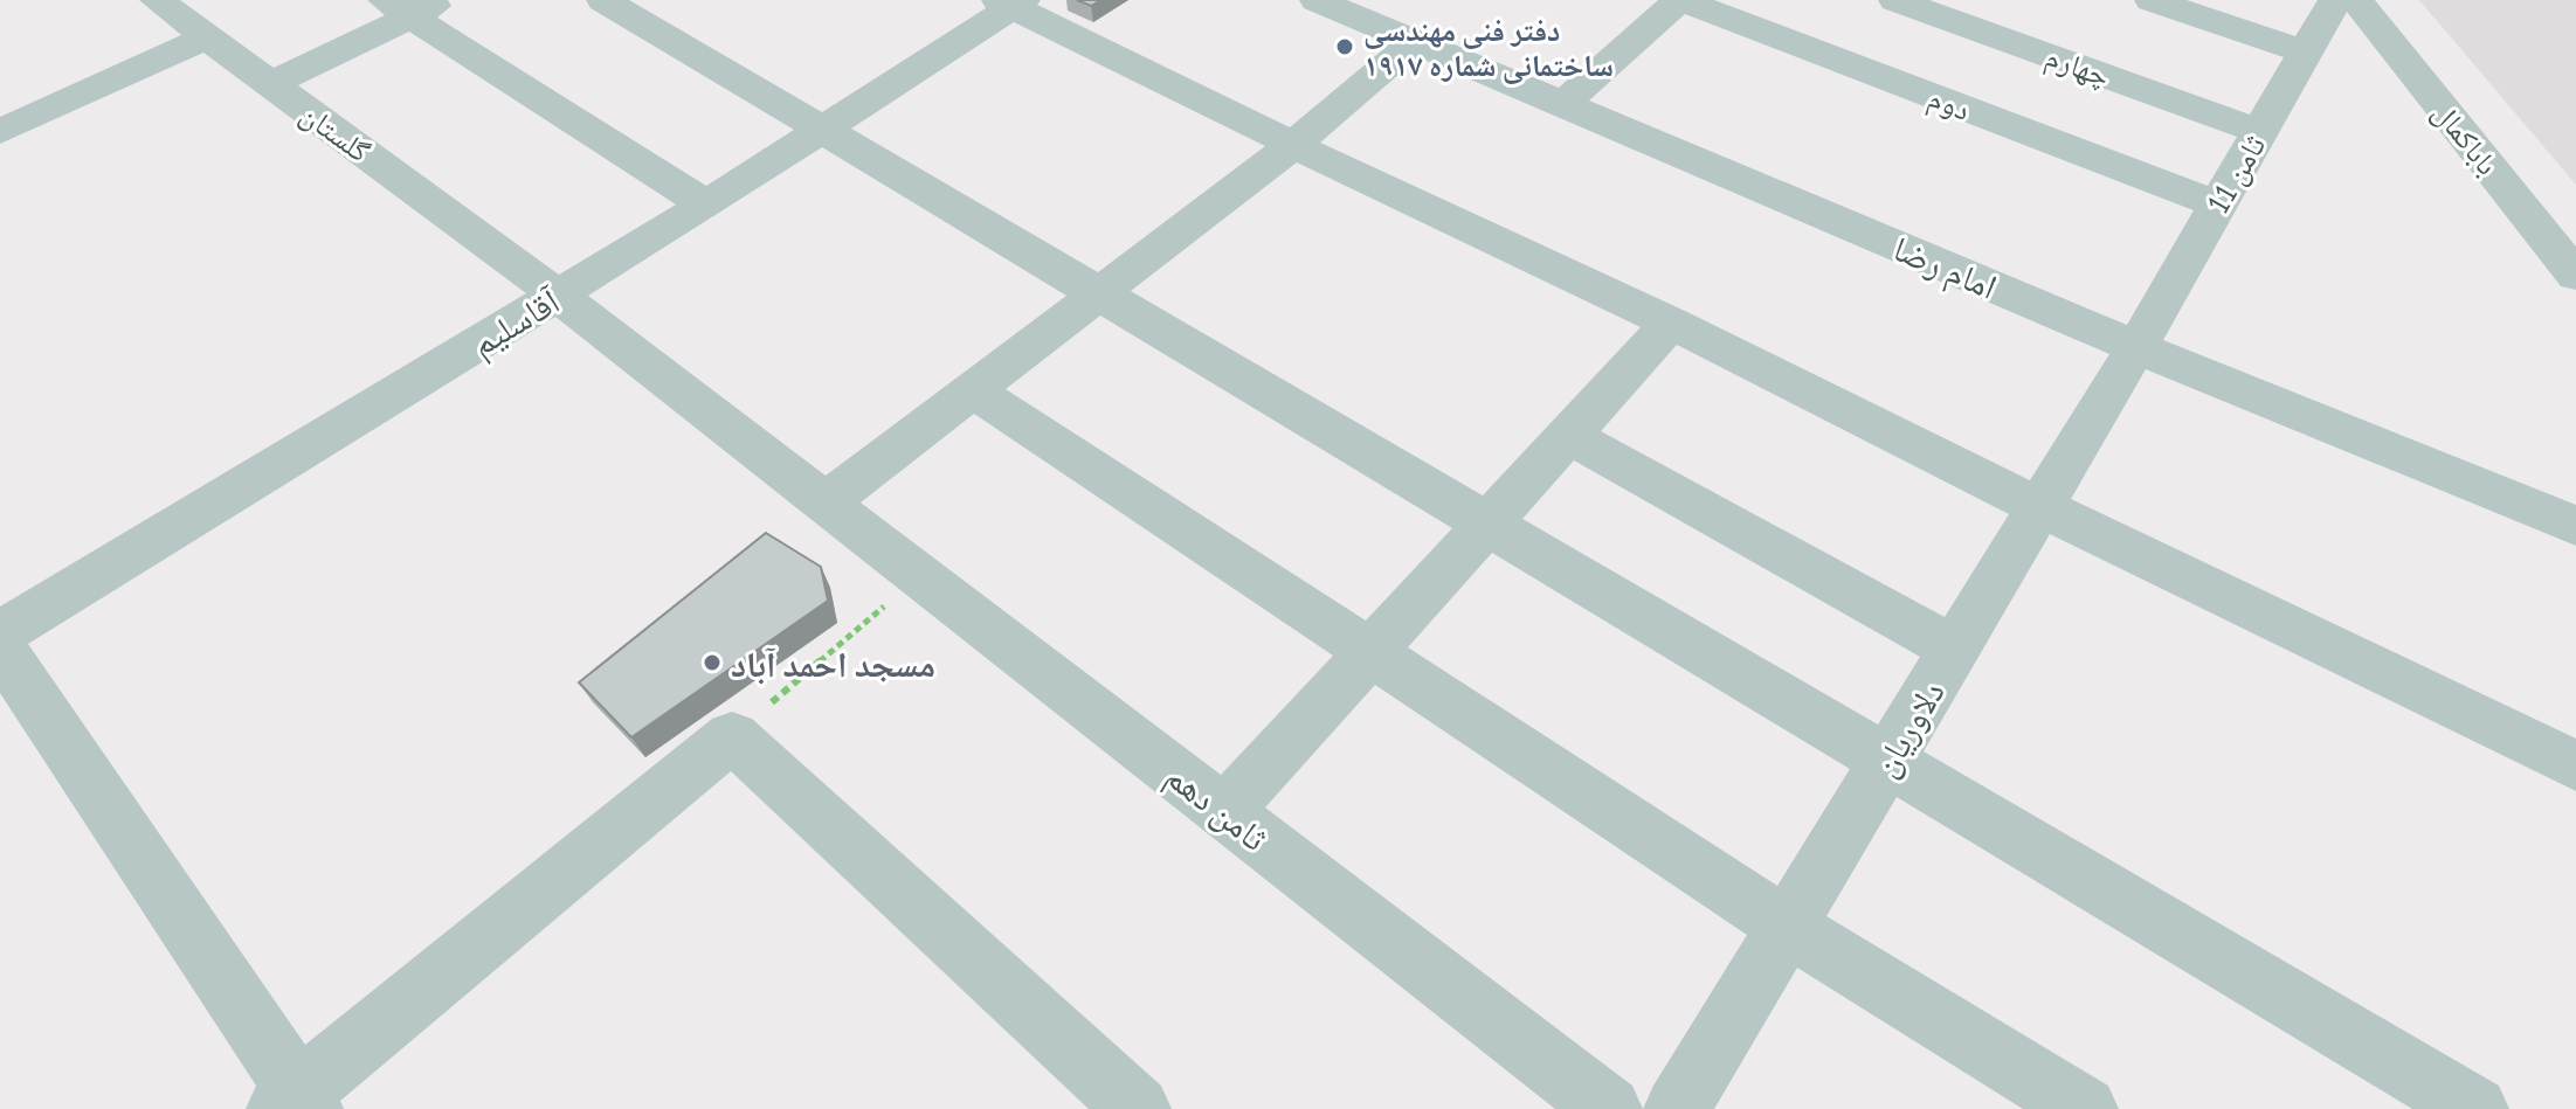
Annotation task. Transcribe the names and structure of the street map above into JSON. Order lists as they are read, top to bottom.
{
  "streets": {
    "street": [
      "چهارم",
      "دوم",
      "گلستان",
      "باباکمال",
      "ثامن 11",
      "امام رضا",
      "آقاسلیم",
      "دلاوریان",
      "ثامن دهم"
    ]
  },
  "crossings": [
    ["چهارم", "ثامن 11"],
    ["دوم", "ثامن 11"],
    ["گلستان", "آقاسلیم"],
    ["گلستان", "ثامن دهم"],
    ["ثامن 11", "امام رضا"],
    ["ثامن 11", "دلاوریان"],
    ["امام رضا", "دلاوریان"],
    ["آقاسلیم", "ثامن دهم"]
  ],
  "places": ["دفتر فنی مهندسی ساختمانی شماره ۱۹۱۷", "مسجد احمد آباد"]
}
